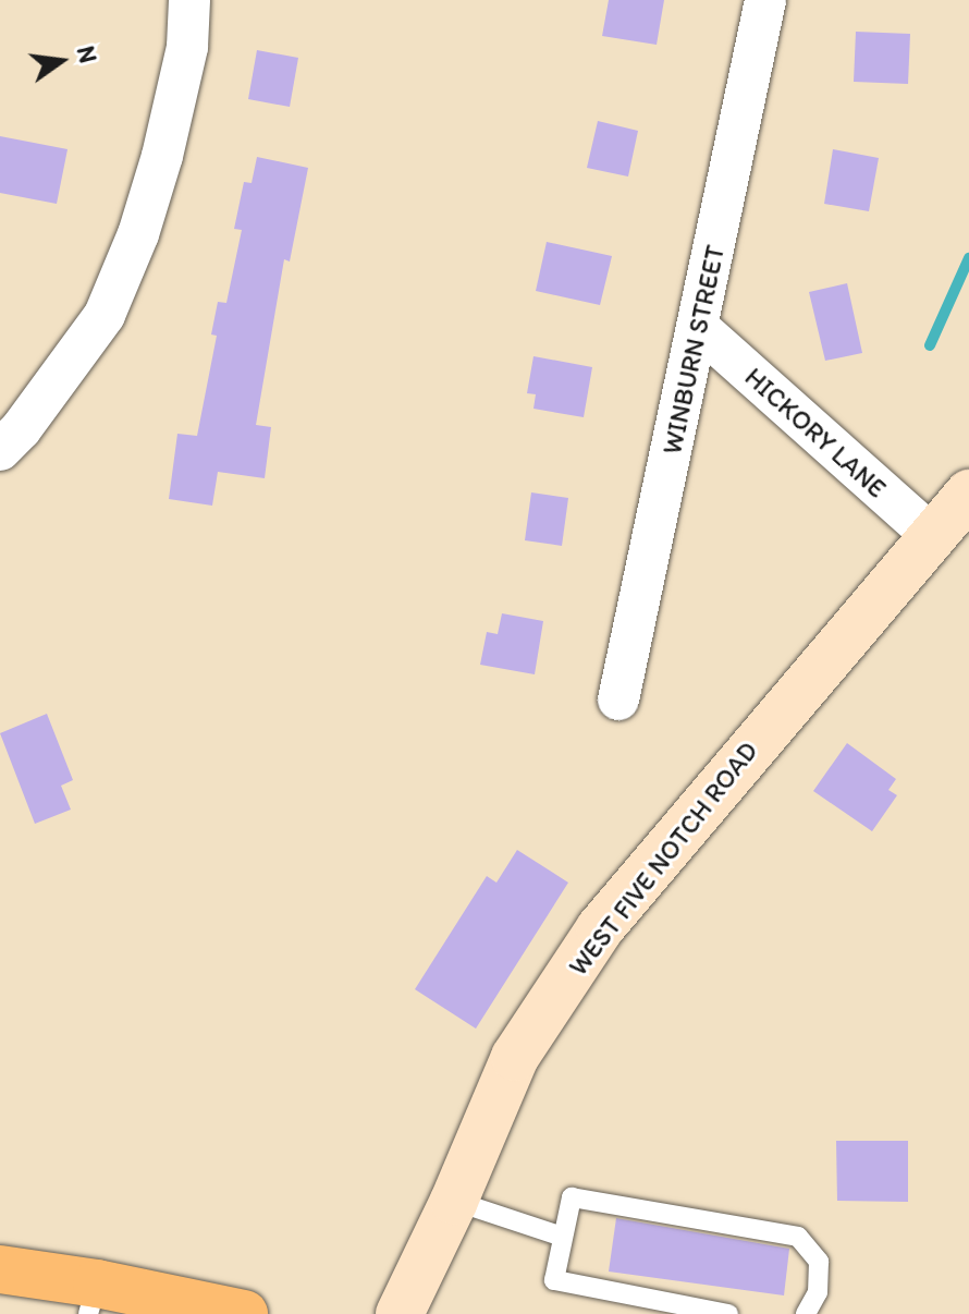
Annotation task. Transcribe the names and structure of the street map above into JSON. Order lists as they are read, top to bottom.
{
  "streets": {
    "street": ["WINBURN STREET", "HICKORY LANE", "WEST FIVE NOTCH ROAD"]
  },
  "crossings": [
    ["WINBURN STREET", "HICKORY LANE"],
    ["HICKORY LANE", "WEST FIVE NOTCH ROAD"]
  ],
  "north": "right"
}
